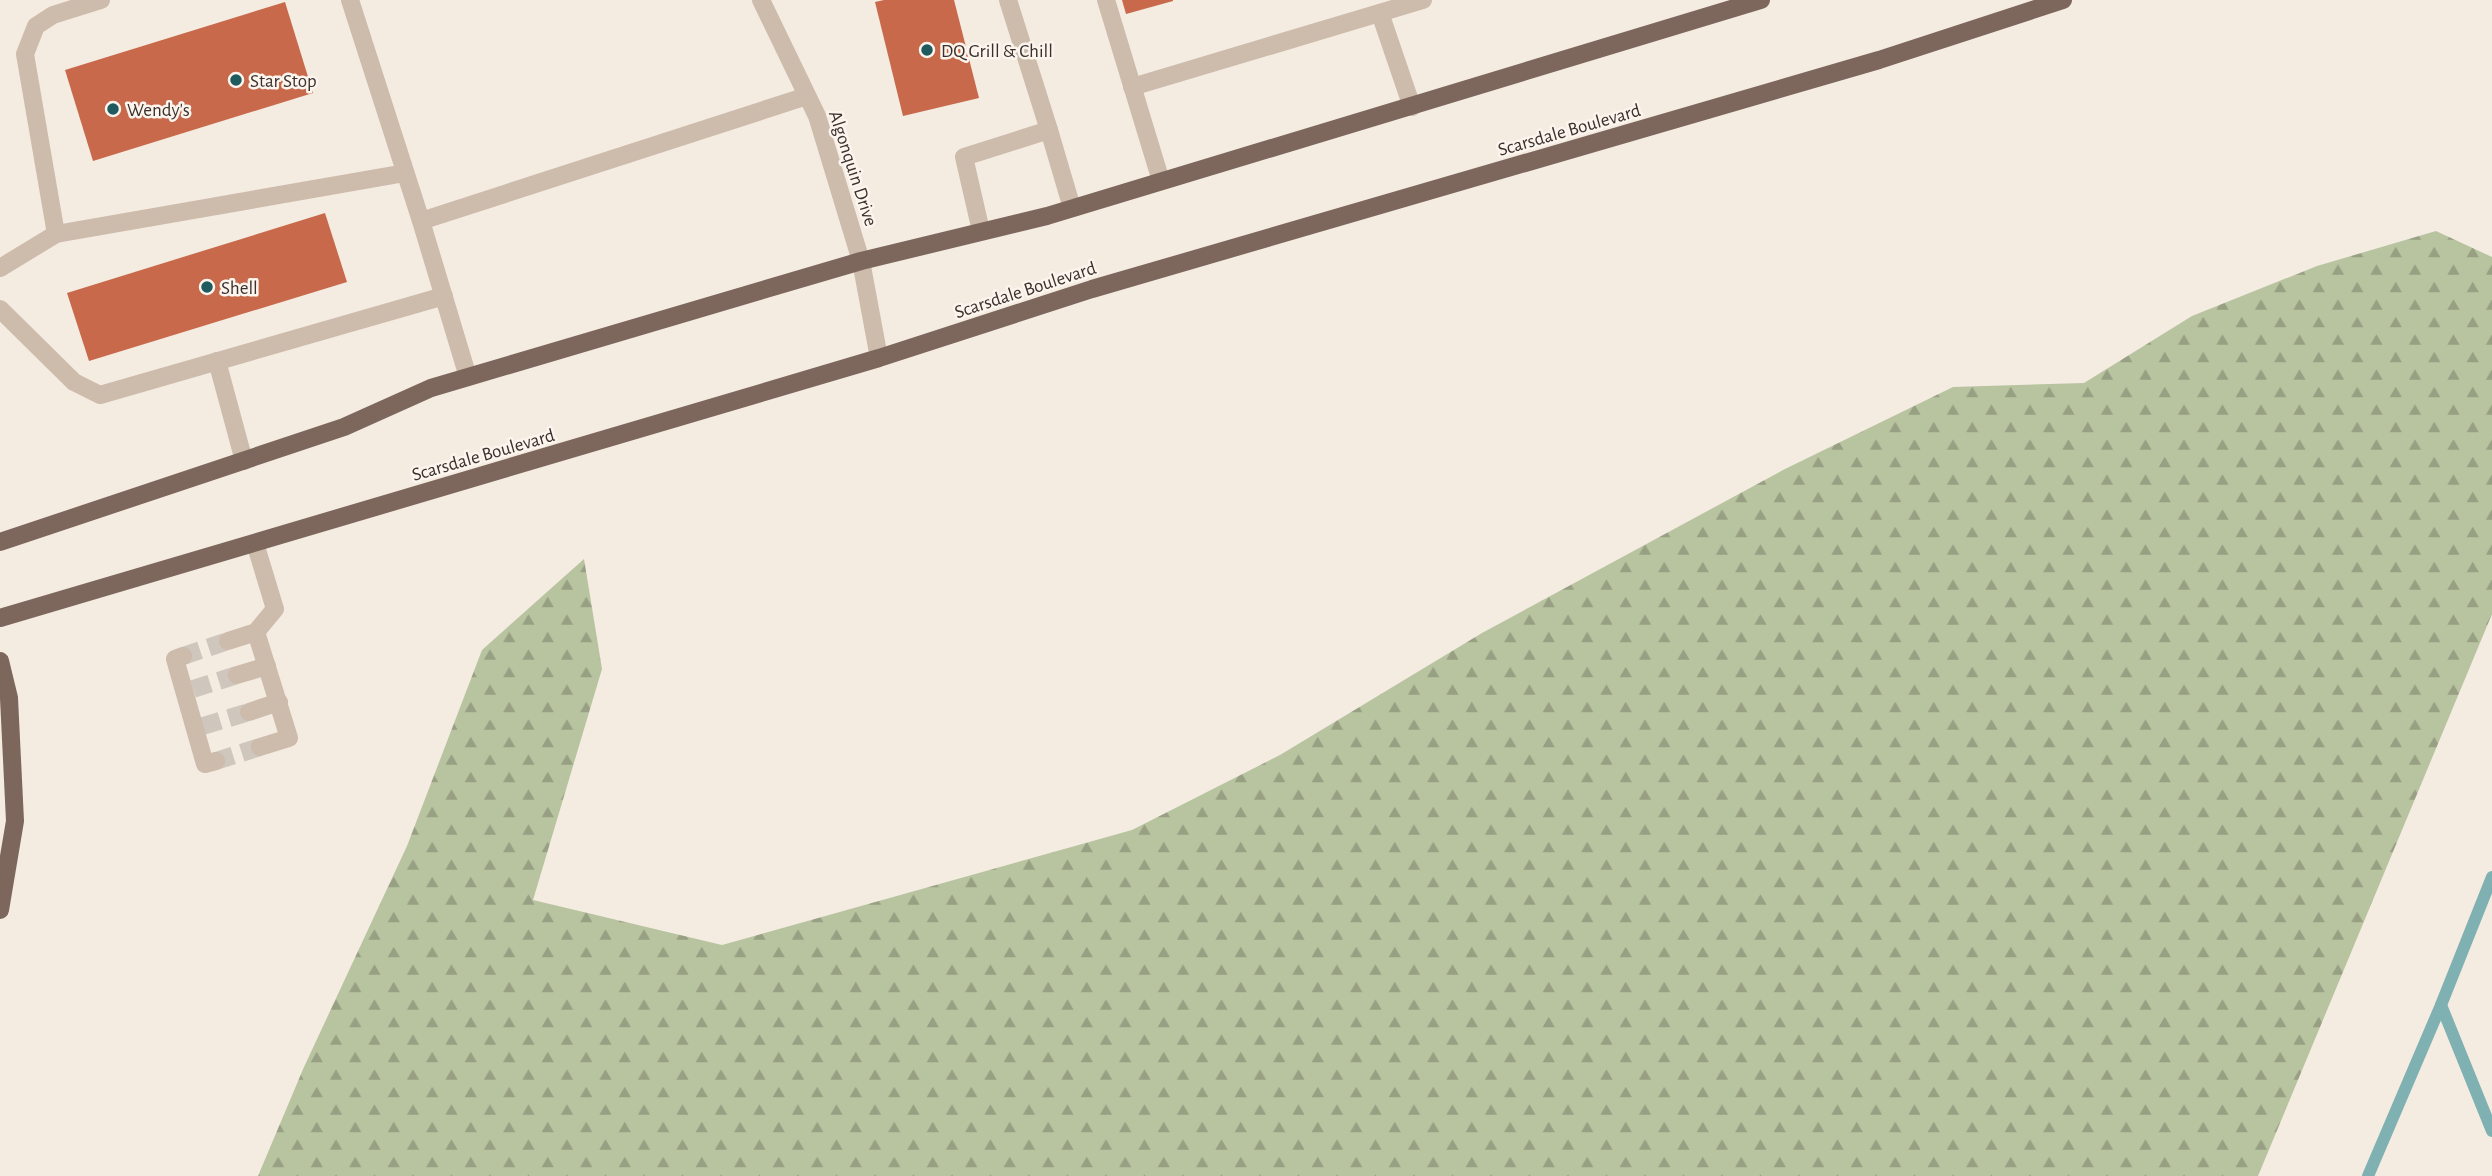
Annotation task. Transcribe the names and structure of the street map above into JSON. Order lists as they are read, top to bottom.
{
  "streets": {
    "main road": ["Scarsdale Boulevard"],
    "street": ["Algonquin Drive"]
  },
  "crossings": [
    ["Scarsdale Boulevard", "Algonquin Drive"]
  ],
  "places": [
    "DQ Grill & Chill",
    "Star Stop",
    "Wendy's",
    "Shell"
  ]
}
